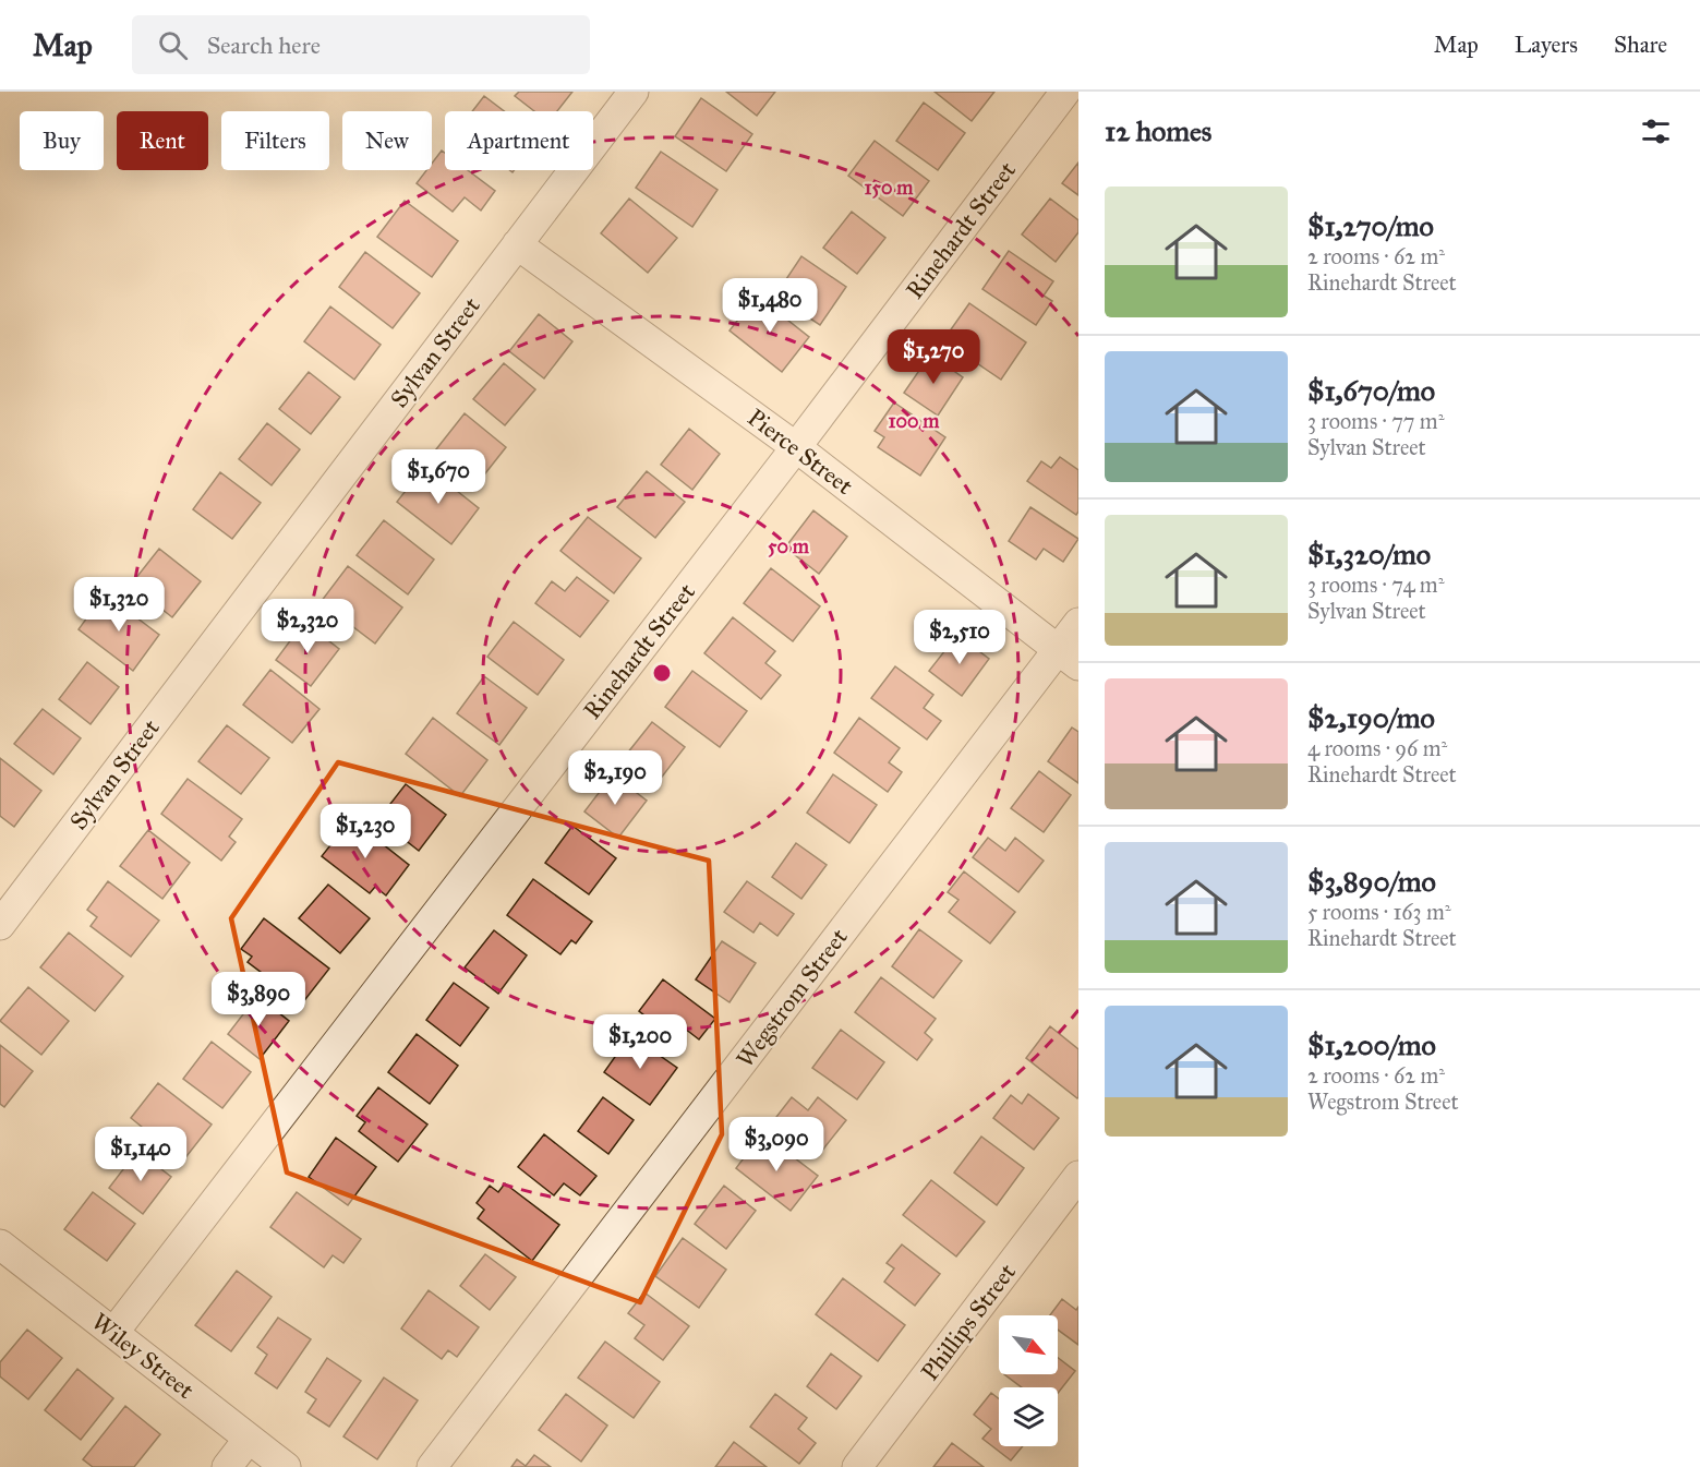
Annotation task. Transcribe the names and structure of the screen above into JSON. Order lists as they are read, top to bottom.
{
  "streets": {
    "street": [
      "Rinehardt Street",
      "Sylvan Street",
      "Pierce Street",
      "Wegstrom Street",
      "Phillips Street",
      "Wiley Street"
    ]
  },
  "crossings": [
    ["Rinehardt Street", "Pierce Street"],
    ["Rinehardt Street", "Wiley Street"],
    ["Sylvan Street", "Pierce Street"],
    ["Pierce Street", "Wegstrom Street"]
  ],
  "north": "bottom right",
  "page": {
    "header": "Map",
    "search": "Search here",
    "nav": ["Map", "Layers", "Share"],
    "heading": "12 homes",
    "chip": [
      "Buy",
      "Rent",
      "Filters",
      "New",
      "Apartment"
    ],
    "list": [
      {
        "name": "$1,270/mo",
        "note": "2 rooms · 62 m² · Rinehardt Street"
      },
      {
        "name": "$1,670/mo",
        "note": "3 rooms · 77 m² · Sylvan Street"
      },
      {
        "name": "$1,320/mo",
        "note": "3 rooms · 74 m² · Sylvan Street"
      },
      {
        "name": "$2,190/mo",
        "note": "4 rooms · 96 m² · Rinehardt Street"
      },
      {
        "name": "$3,890/mo",
        "note": "5 rooms · 163 m² · Rinehardt Street"
      },
      {
        "name": "$1,200/mo",
        "note": "2 rooms · 62 m² · Wegstrom Street"
      }
    ],
    "price": [
      "$1,480",
      "$1,270",
      "$1,670",
      "$1,320",
      "$2,320",
      "$2,510",
      "$2,190",
      "$1,230",
      "$3,890",
      "$1,200",
      "$3,090",
      "$1,140"
    ]
  },
  "rings": ["150 m", "100 m", "50 m"]
}
